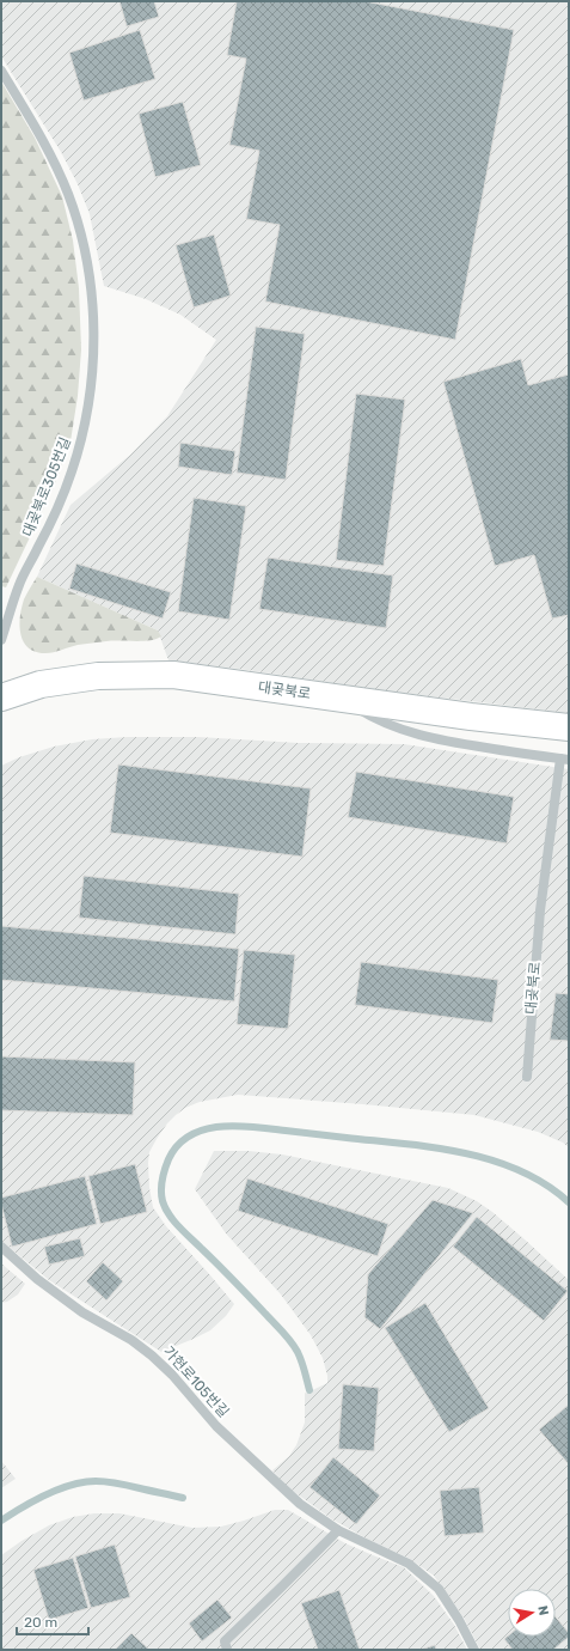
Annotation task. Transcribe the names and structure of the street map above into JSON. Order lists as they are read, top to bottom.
{
  "streets": {
    "street": ["대곶북로"],
    "lane": ["대곶북로305번길", "가현로105번길"]
  },
  "scale_bar": "20 m",
  "north": "right"
}
